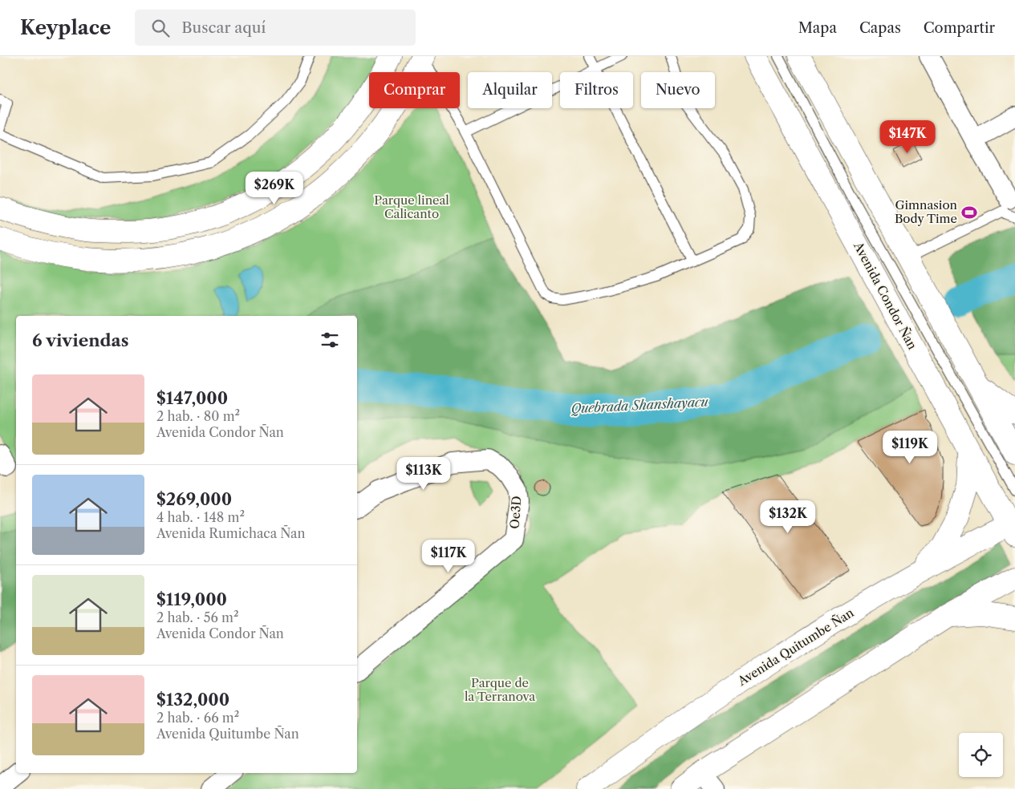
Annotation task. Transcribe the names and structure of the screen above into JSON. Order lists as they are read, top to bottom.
{
  "streets": {
    "main road": ["Avenida Condor Ñan", "Avenida Quitumbe Ñan"],
    "street": ["Oe3D"]
  },
  "crossings": [
    ["Avenida Condor Ñan", "Avenida Quitumbe Ñan"]
  ],
  "water": ["Quebrada Shanshayacu"],
  "parks": ["Parque lineal Calicanto", "Parque de la Terranova"],
  "places": {
    "sports": ["Gimnasion Body Time"]
  },
  "page": {
    "header": "Keyplace",
    "search": "Buscar aquí",
    "nav": ["Mapa", "Capas", "Compartir"],
    "chip": [
      "Comprar",
      "Alquilar",
      "Filtros",
      "Nuevo"
    ],
    "price": [
      "$147K",
      "$269K",
      "$119K",
      "$113K",
      "$132K",
      "$117K"
    ],
    "heading": "6 viviendas",
    "list": [
      {
        "name": "$147,000",
        "note": "2 hab. · 80 m² · Avenida Condor Ñan"
      },
      {
        "name": "$269,000",
        "note": "4 hab. · 148 m² · Avenida Rumichaca Ñan"
      },
      {
        "name": "$119,000",
        "note": "2 hab. · 56 m² · Avenida Condor Ñan"
      },
      {
        "name": "$132,000",
        "note": "2 hab. · 66 m² · Avenida Quitumbe Ñan"
      }
    ]
  }
}
